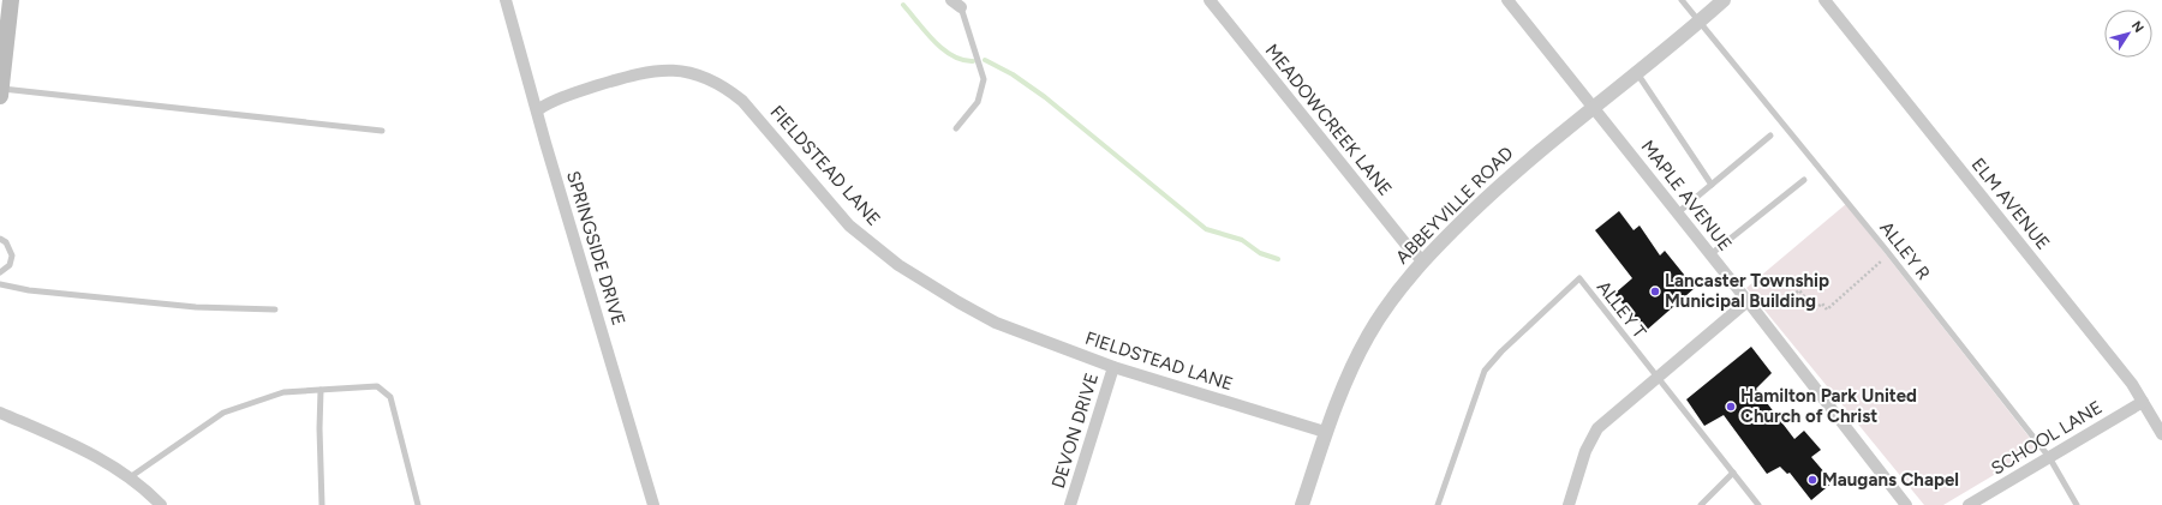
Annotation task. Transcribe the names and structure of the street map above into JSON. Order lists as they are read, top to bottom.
{
  "streets": {
    "street": [
      "MEADOWCREEK LANE",
      "FIELDSTEAD LANE",
      "MAPLE AVENUE",
      "ELM AVENUE",
      "ABBEYVILLE ROAD",
      "SPRINGSIDE DRIVE",
      "DEVON DRIVE",
      "SCHOOL LANE"
    ],
    "lane": ["ALLEY R", "ALLEY T"]
  },
  "crossings": [
    ["MEADOWCREEK LANE", "ABBEYVILLE ROAD"],
    ["FIELDSTEAD LANE", "ABBEYVILLE ROAD"],
    ["FIELDSTEAD LANE", "SPRINGSIDE DRIVE"],
    ["FIELDSTEAD LANE", "DEVON DRIVE"],
    ["MAPLE AVENUE", "ABBEYVILLE ROAD"],
    ["ELM AVENUE", "SCHOOL LANE"],
    ["ABBEYVILLE ROAD", "ALLEY R"],
    ["ALLEY R", "SCHOOL LANE"]
  ],
  "places": ["Lancaster Township Municipal Building", "Hamilton Park United Church of Christ", "Maugans Chapel"],
  "north": "top right"
}
